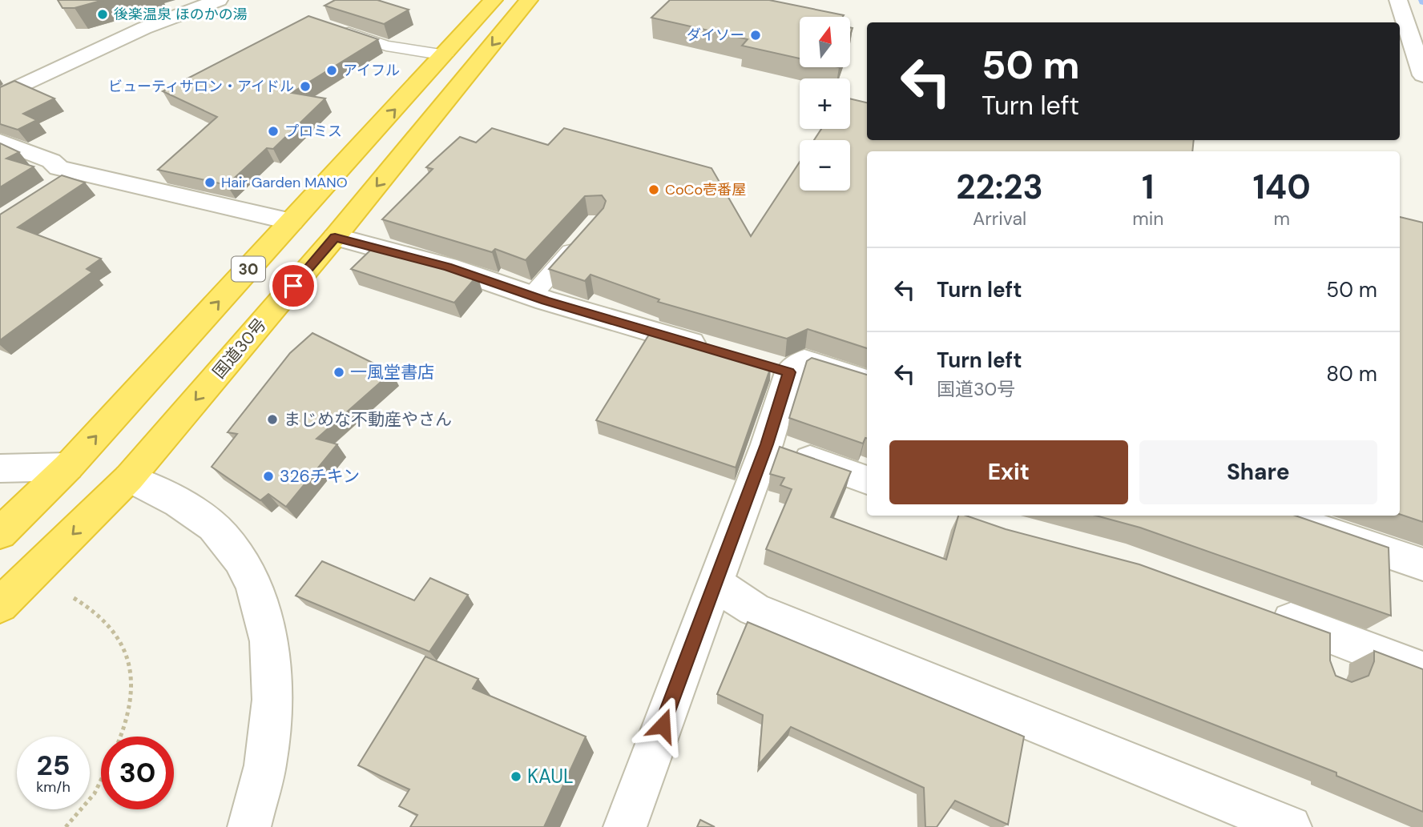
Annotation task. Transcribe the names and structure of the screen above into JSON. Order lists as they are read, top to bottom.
{
  "streets": {
    "highway": ["30", "国道30号"]
  },
  "places": [
    "後楽温泉 ほのかの湯",
    "ダイソー",
    "アイフル",
    "ビューティサロン・アイドル",
    "プロミス",
    "Hair Garden MANO",
    "CoCo壱番屋",
    "一風堂書店",
    "まじめな不動産やさん",
    "326チキン",
    "KAUL"
  ],
  "north": "top",
  "page": {
    "map_buttons": ["+", "−"],
    "turn": ["50 m", "Turn left"],
    "eta": [
      "22:23",
      "Arrival",
      "1",
      "min",
      "140",
      "m"
    ],
    "list": [
      {
        "name": "Turn left",
        "value": "50 m"
      },
      {
        "name": "Turn left",
        "note": "国道30号",
        "value": "80 m"
      }
    ],
    "buttons": ["Exit", "Share"],
    "speed": "25 km/h",
    "limit": "30"
  }
}
